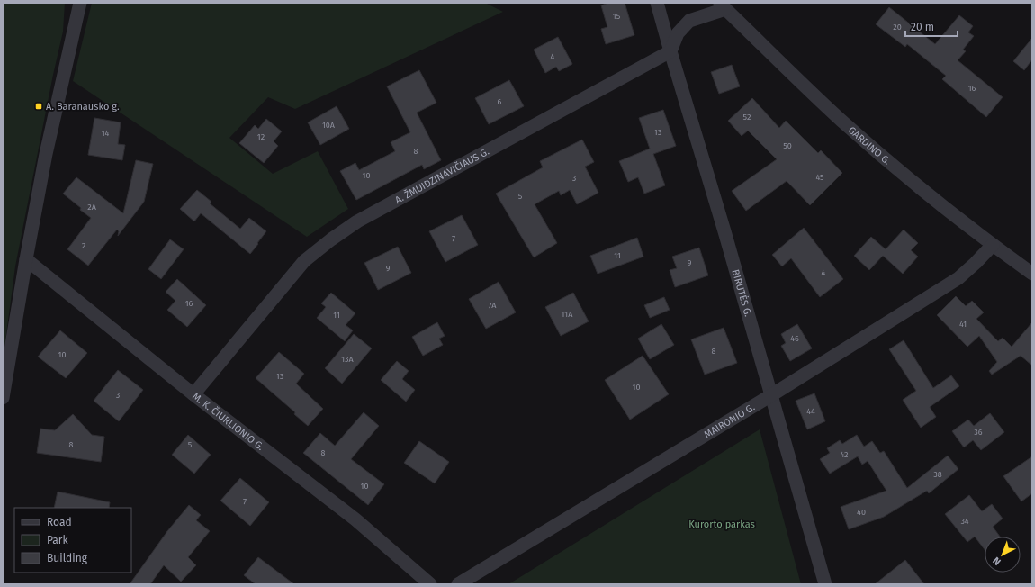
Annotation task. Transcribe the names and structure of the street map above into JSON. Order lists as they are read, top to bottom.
{
  "streets": {
    "street": [
      "GARDINO G.",
      "A. ŽMUIDZINAVIČIAUS G.",
      "BIRUTĖS G.",
      "MAIRONIO G.",
      "M. K. ČIURLIONIO G."
    ]
  },
  "crossings": [
    ["GARDINO G.", "MAIRONIO G."],
    ["A. ŽMUIDZINAVIČIAUS G.", "BIRUTĖS G."],
    ["A. ŽMUIDZINAVIČIAUS G.", "M. K. ČIURLIONIO G."],
    ["BIRUTĖS G.", "MAIRONIO G."]
  ],
  "parks": ["Kurorto parkas"],
  "places": {
    "transit": ["A. Baranausko g."]
  },
  "house_numbers": [
    "15",
    "20",
    "4",
    "16",
    "6",
    "52",
    "10A",
    "13",
    "14",
    "12",
    "50",
    "8",
    "10",
    "45",
    "3",
    "5",
    "2A",
    "7",
    "2",
    "11",
    "9",
    "9",
    "4",
    "16",
    "7A",
    "11A",
    "11",
    "41",
    "46",
    "8",
    "10",
    "13A",
    "13",
    "10",
    "3",
    "44",
    "36",
    "8",
    "5",
    "8",
    "42",
    "38",
    "10",
    "7",
    "40",
    "34"
  ],
  "legend": ["Road", "Park", "Building"],
  "scale_bar": "20 m",
  "north": "bottom left"
}
